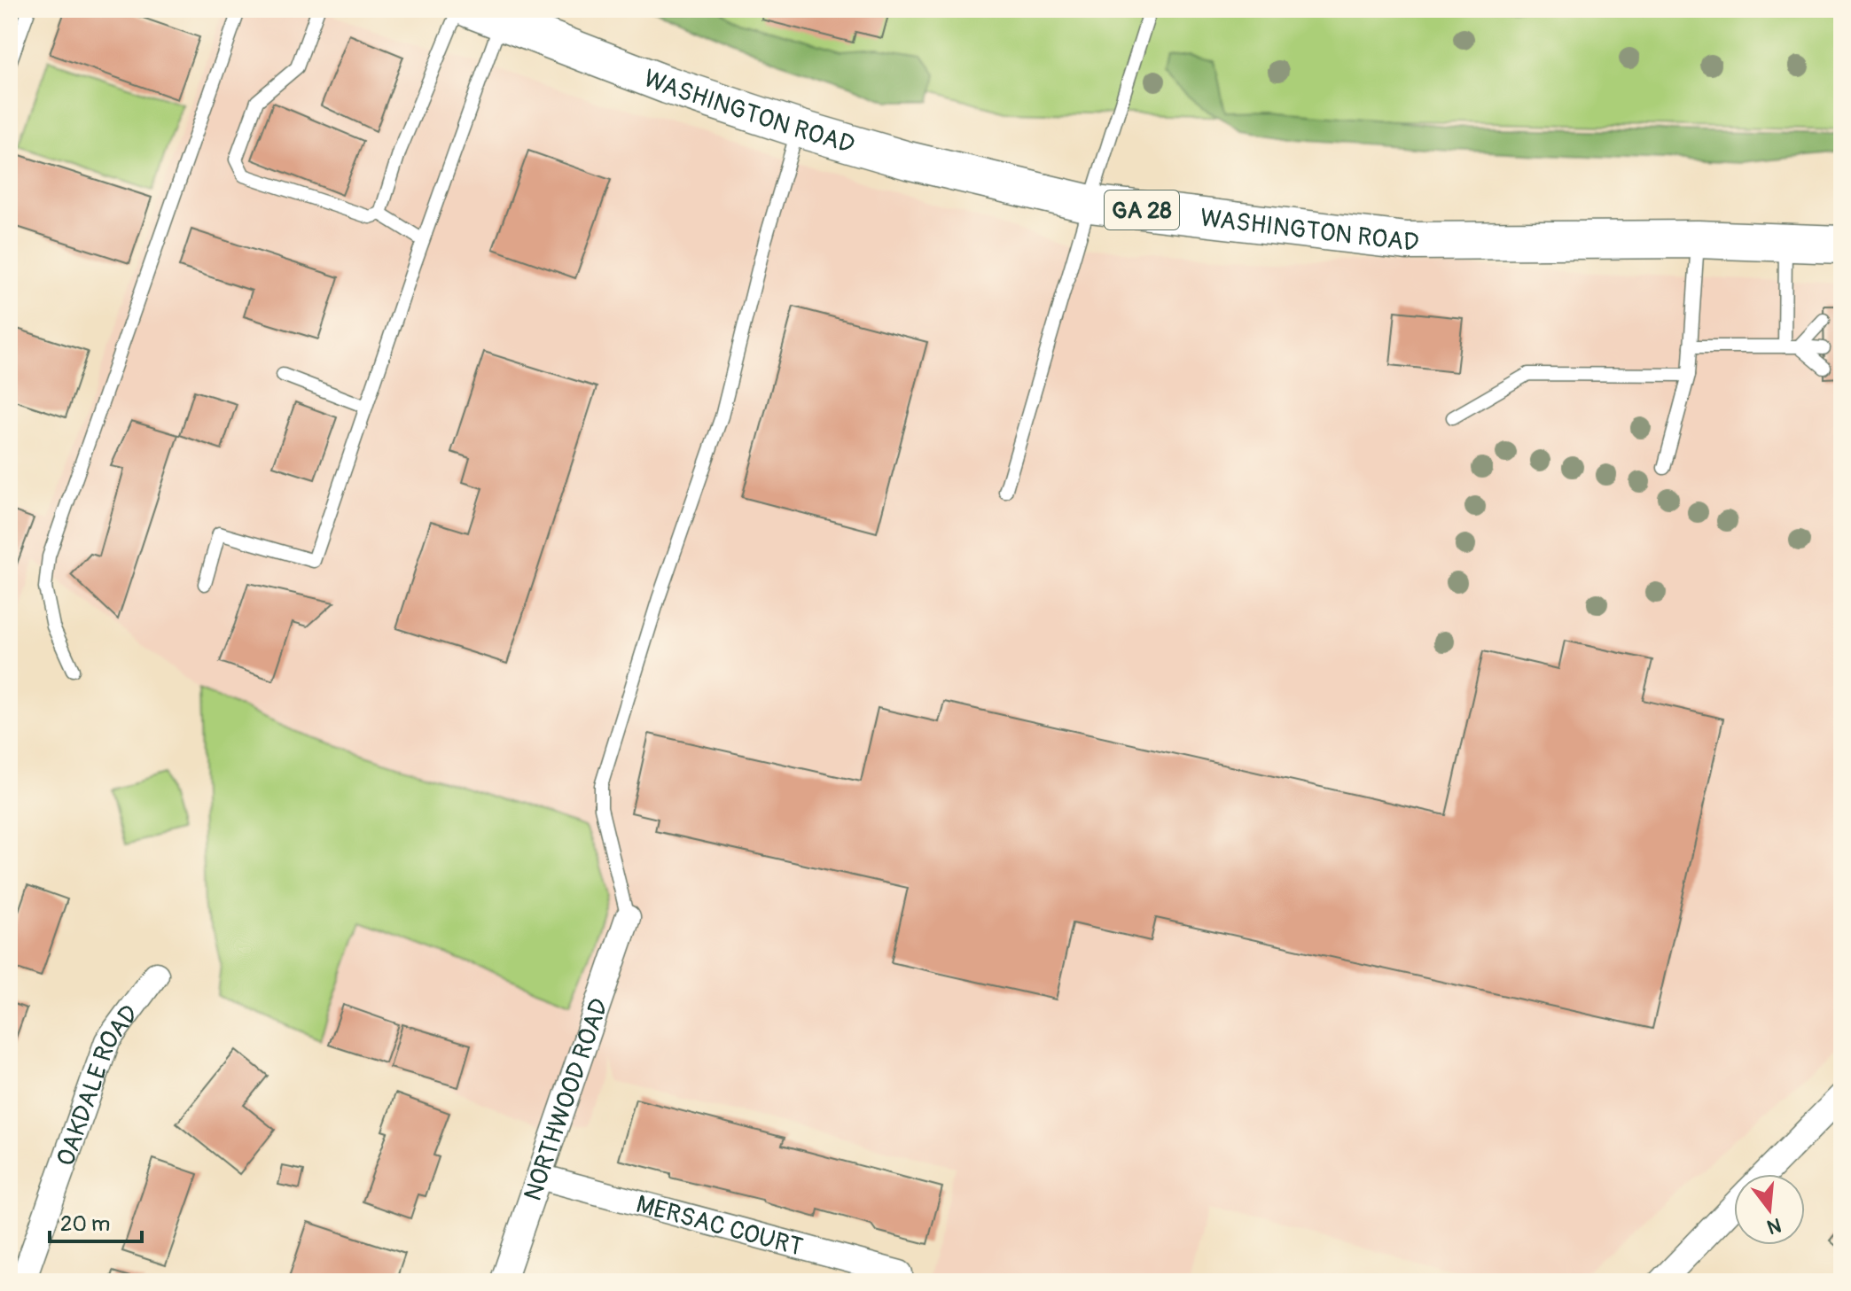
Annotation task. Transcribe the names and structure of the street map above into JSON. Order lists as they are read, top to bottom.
{
  "streets": {
    "main road": ["WASHINGTON ROAD", "GA 28"],
    "street": ["OAKDALE ROAD", "NORTHWOOD ROAD", "MERSAC COURT"]
  },
  "crossings": [
    ["NORTHWOOD ROAD", "MERSAC COURT"]
  ],
  "scale_bar": "20 m",
  "north": "bottom"
}
